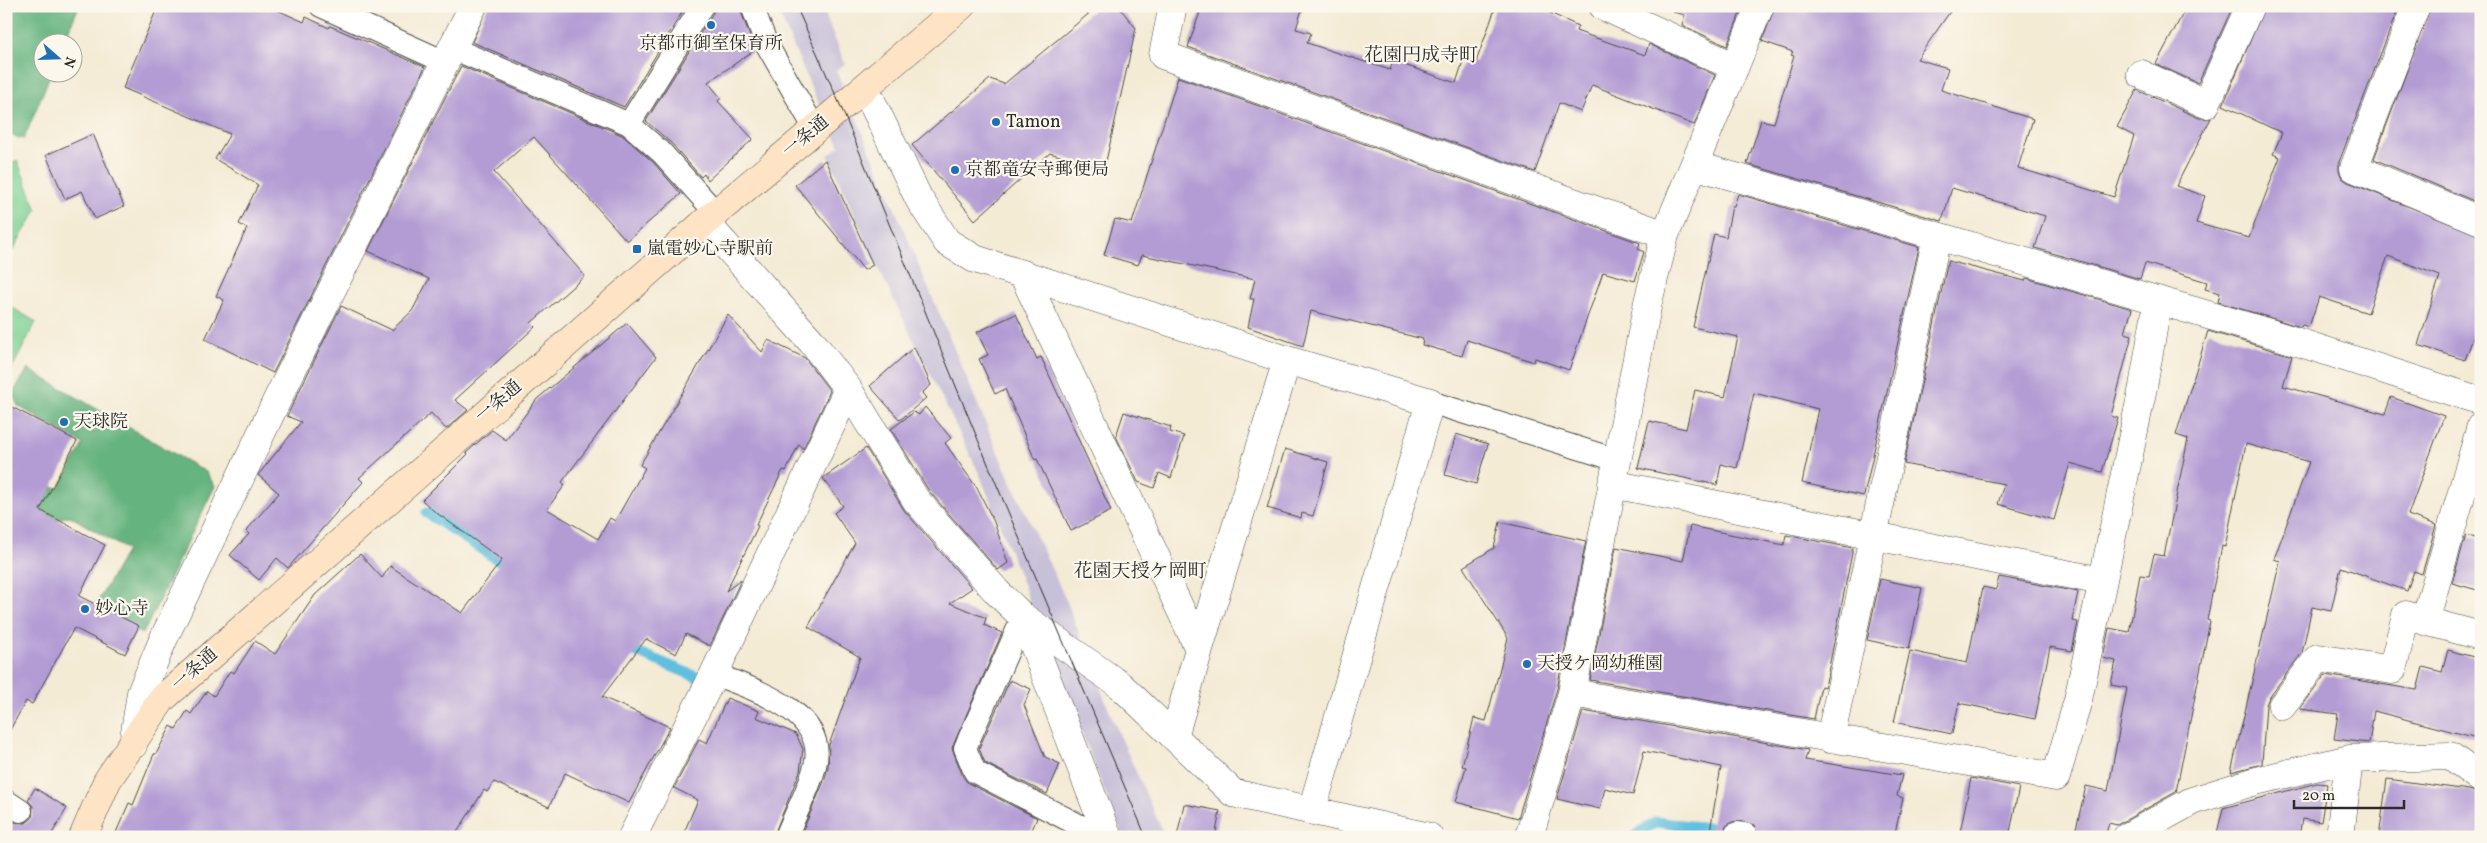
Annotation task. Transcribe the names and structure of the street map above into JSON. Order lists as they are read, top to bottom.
{
  "streets": {
    "main road": ["一条通"]
  },
  "districts": ["花園円成寺町", "花園天授ケ岡町"],
  "places": {
    "other": [
      "京都市御室保育所",
      "Tamon",
      "京都竜安寺郵便局",
      "天球院",
      "妙心寺",
      "天授ケ岡幼稚園"
    ],
    "transit": ["嵐電妙心寺駅前"]
  },
  "scale_bar": "20 m",
  "north": "right"
}
